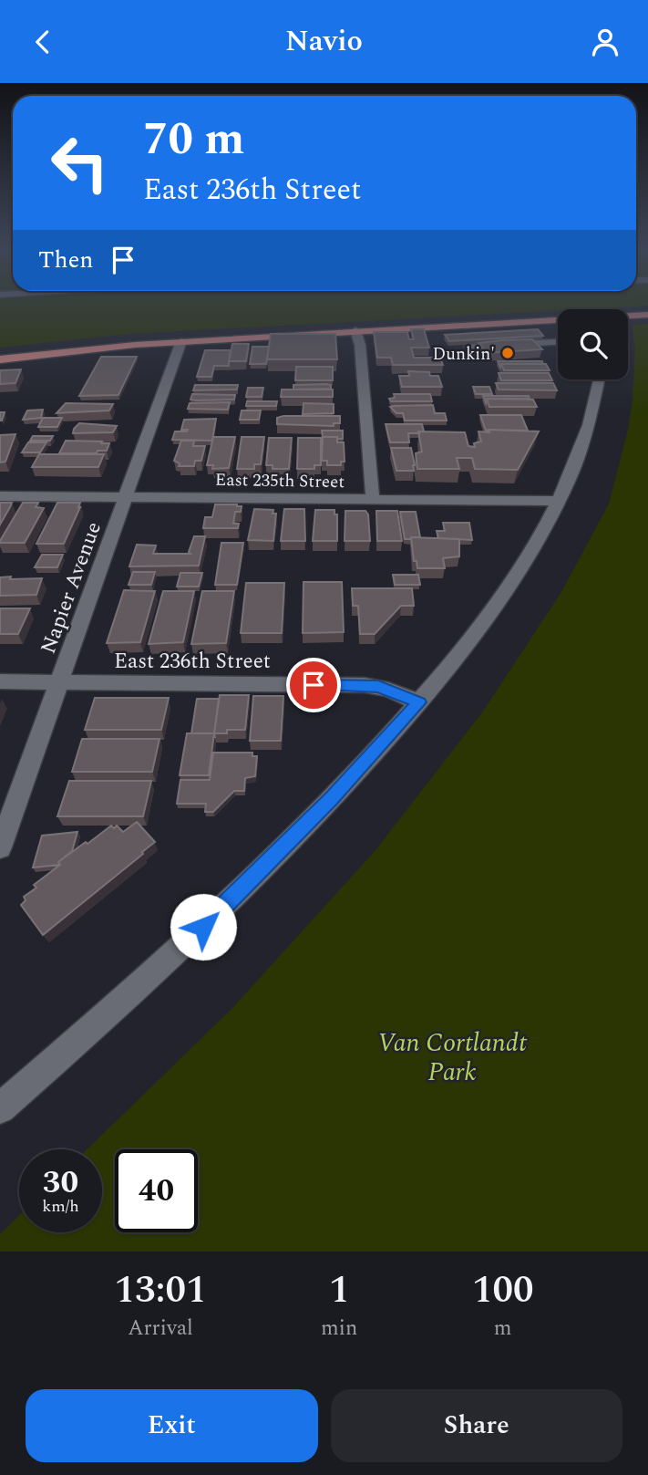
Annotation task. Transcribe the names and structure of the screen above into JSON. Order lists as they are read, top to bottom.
{
  "streets": {
    "street": ["East 235th Street", "Napier Avenue", "East 236th Street"]
  },
  "crossings": [
    ["East 235th Street", "Napier Avenue"],
    ["Napier Avenue", "East 236th Street"]
  ],
  "parks": ["Van Cortlandt Park"],
  "places": ["Dunkin'"],
  "page": {
    "header": "Navio",
    "turn": ["70 m", "East 236th Street"],
    "then": "Then",
    "speed": "30 km/h",
    "limit": "40",
    "eta": [
      "13:01",
      "Arrival",
      "1",
      "min",
      "100",
      "m"
    ],
    "buttons": ["Exit", "Share"]
  }
}
